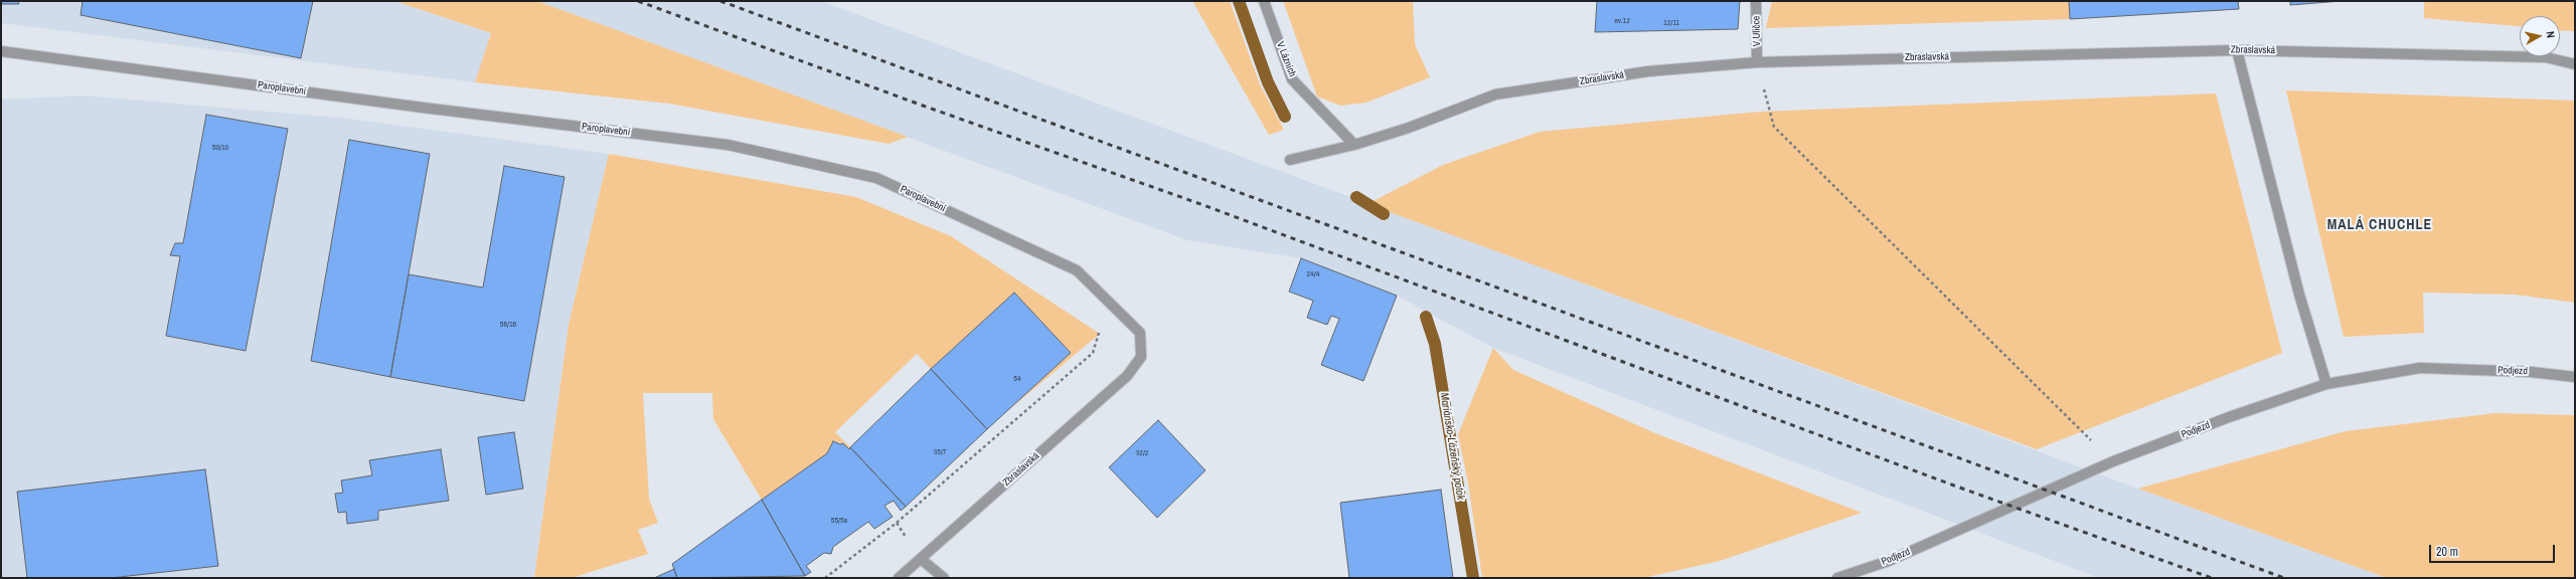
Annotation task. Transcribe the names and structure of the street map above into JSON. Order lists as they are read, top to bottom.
{
  "streets": {
    "street": [
      "V Uličce",
      "Zbraslavská",
      "V Lázních",
      "Paroplavební",
      "Podjezd"
    ]
  },
  "crossings": [
    ["V Uličce", "Zbraslavská"],
    ["Zbraslavská", "V Lázních"],
    ["Zbraslavská", "Paroplavební"]
  ],
  "districts": ["MALÁ CHUCHLE"],
  "water": ["Mariánsko-Lázeňský potok"],
  "house_numbers": [
    "ev.12",
    "12/11",
    "50/10",
    "24/4",
    "56/16",
    "54",
    "35/7",
    "32/2",
    "55/5a"
  ],
  "scale_bar": "20 m",
  "north": "right"
}
